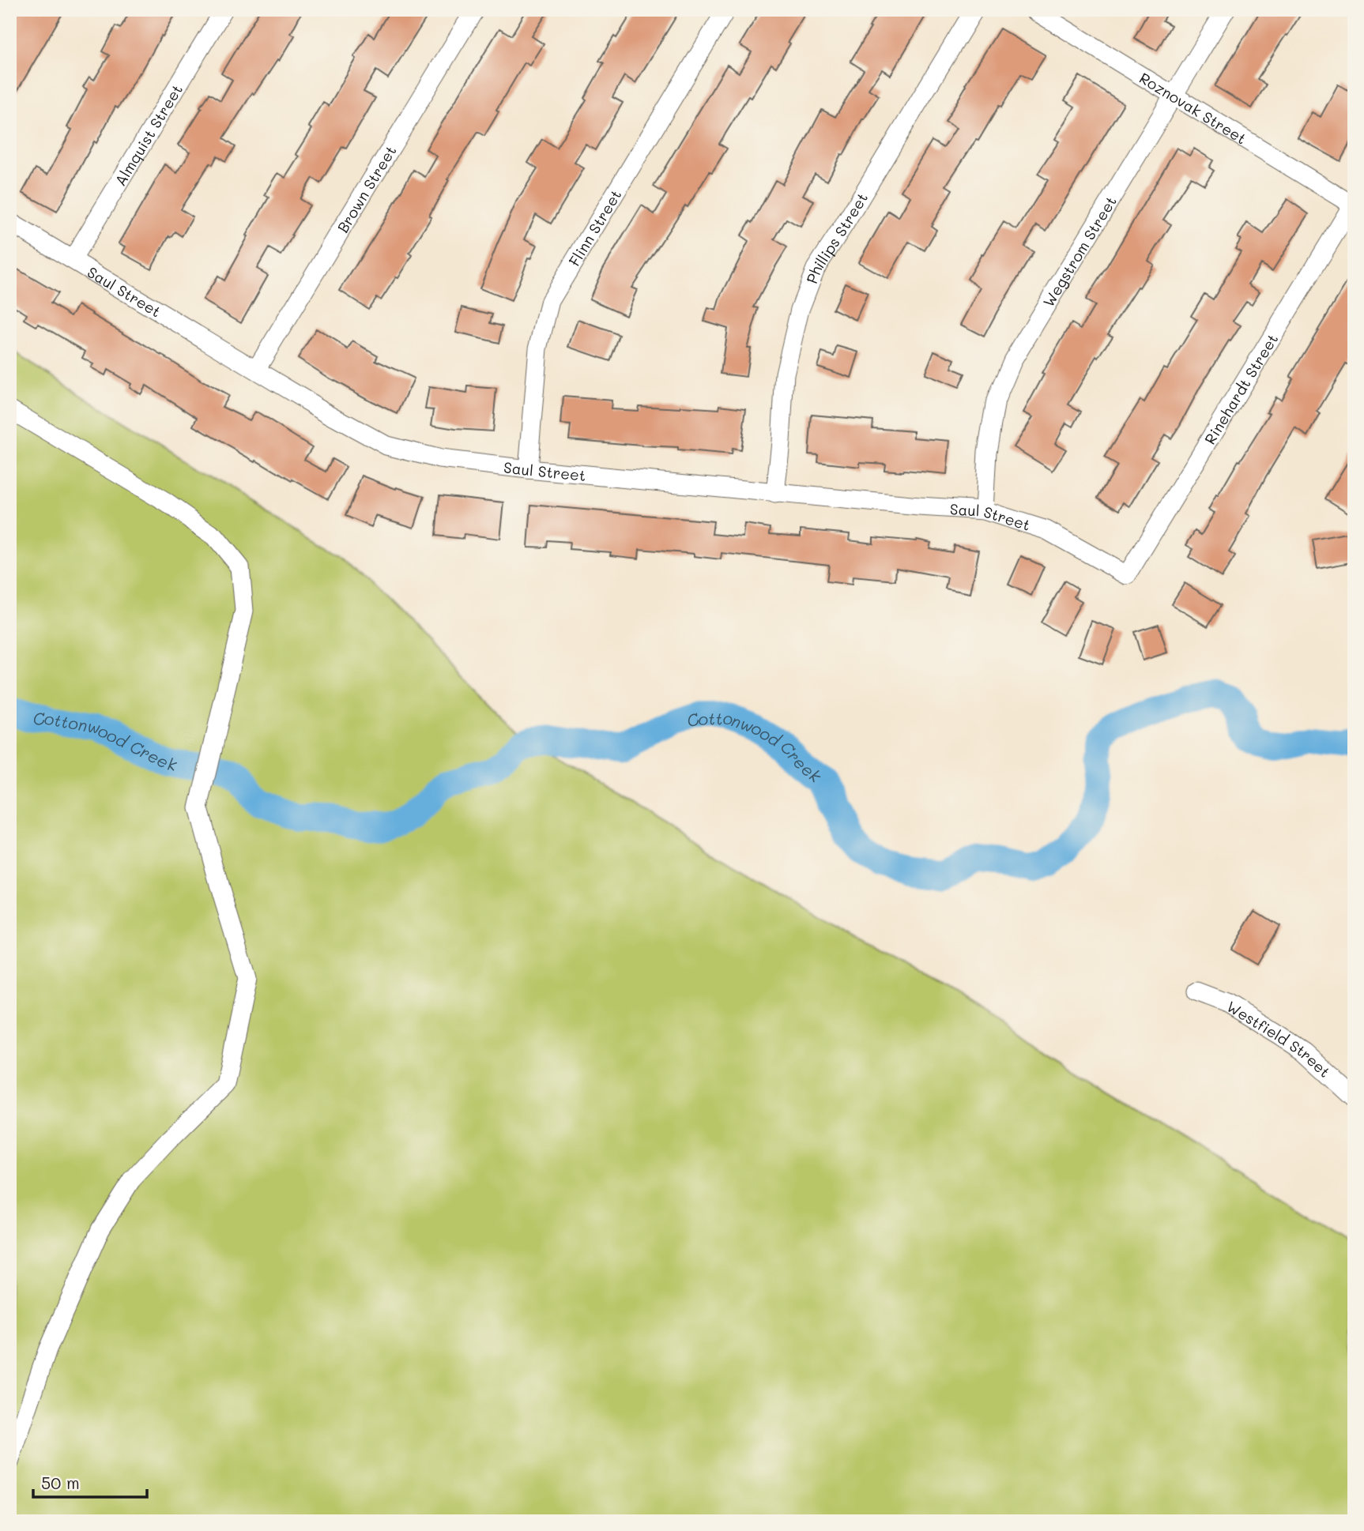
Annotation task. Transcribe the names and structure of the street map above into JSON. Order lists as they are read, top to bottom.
{
  "streets": {
    "street": [
      "Roznovak Street",
      "Almquist Street",
      "Brown Street",
      "Flinn Street",
      "Phillips Street",
      "Wegstrom Street",
      "Saul Street",
      "Rinehardt Street",
      "Westfield Street"
    ]
  },
  "crossings": [
    ["Roznovak Street", "Wegstrom Street"],
    ["Roznovak Street", "Rinehardt Street"],
    ["Almquist Street", "Saul Street"],
    ["Brown Street", "Saul Street"],
    ["Flinn Street", "Saul Street"],
    ["Phillips Street", "Saul Street"],
    ["Wegstrom Street", "Saul Street"],
    ["Saul Street", "Rinehardt Street"]
  ],
  "water": ["Cottonwood Creek"],
  "scale_bar": "50 m"
}
